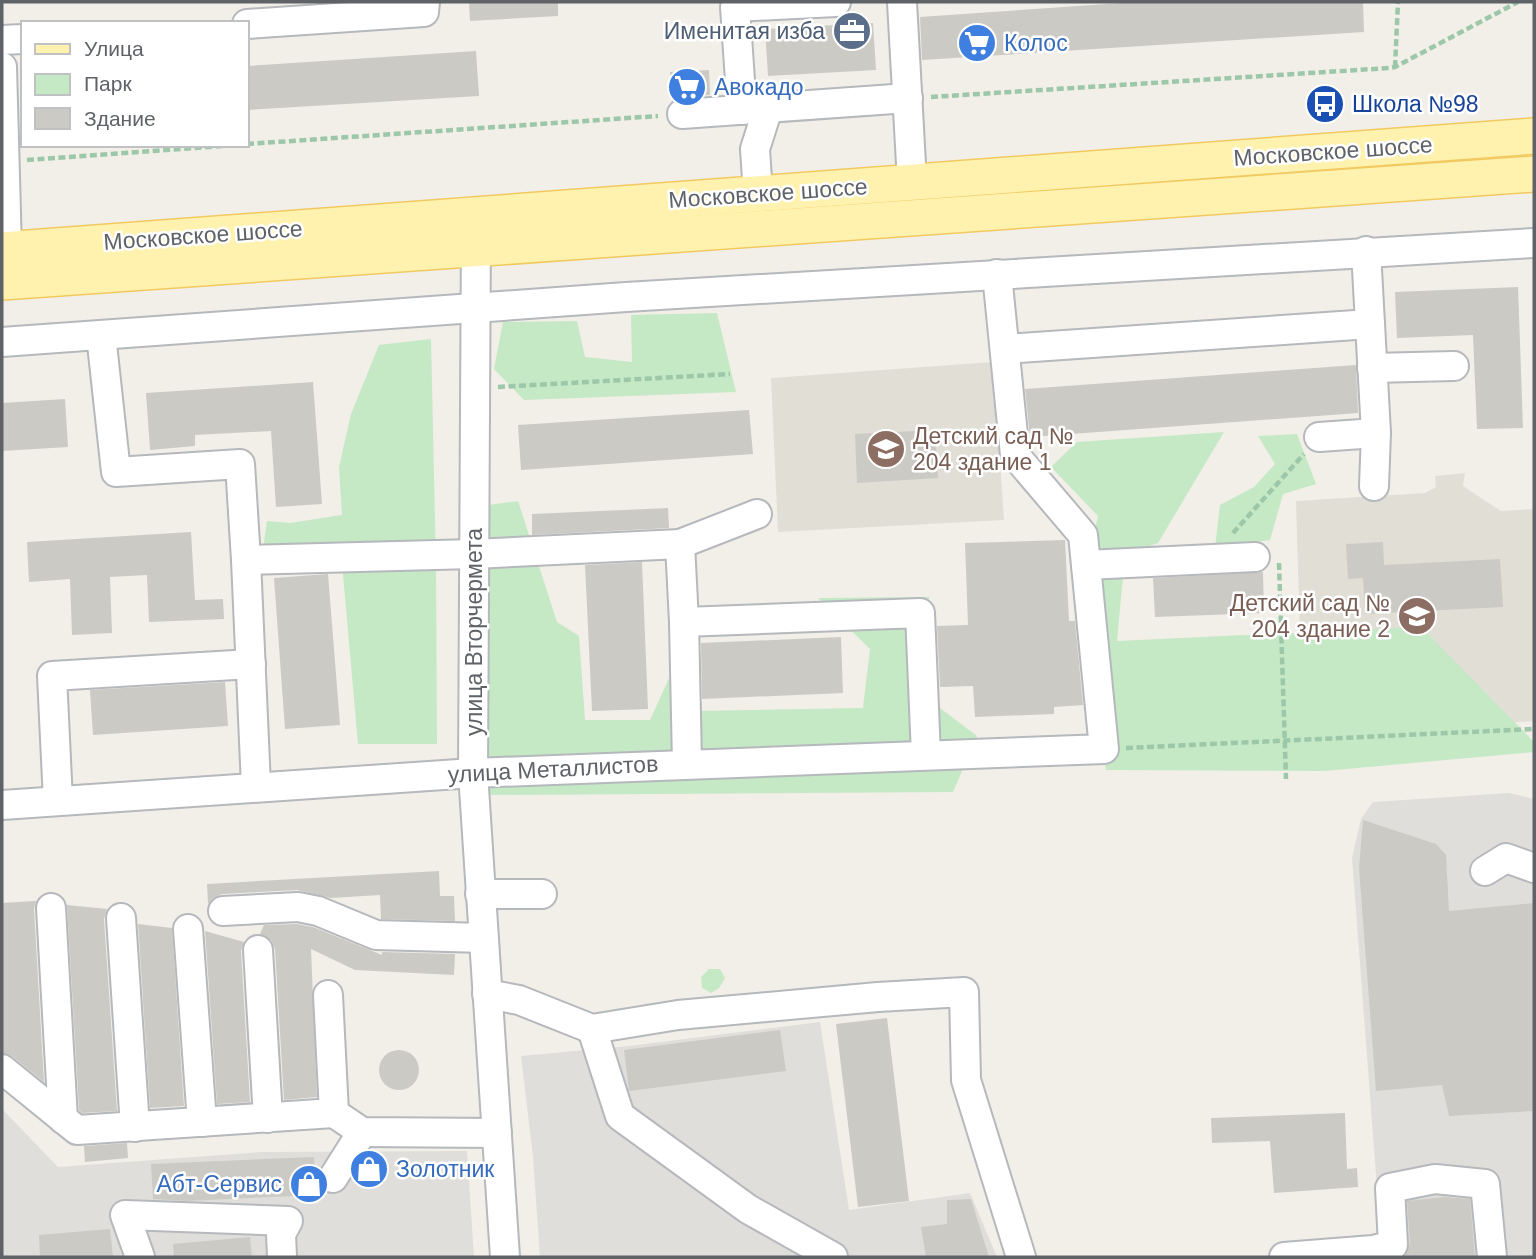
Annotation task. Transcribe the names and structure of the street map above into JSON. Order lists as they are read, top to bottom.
{
  "streets": {
    "main road": ["Московское шоссе"],
    "street": ["улица Вторчермета", "улица Металлистов"]
  },
  "crossings": [
    ["Московское шоссе", "улица Вторчермета"],
    ["улица Вторчермета", "улица Металлистов"]
  ],
  "places": {
    "office": ["Именитая изба"],
    "supermarket": ["Колос", "Авокадо"],
    "bus stop": ["Школа №98"],
    "school or university": ["Детский сад № 204 здание 1", "Детский сад № 204 здание 2"],
    "shop": ["Золотник", "Абт-Сервис"]
  },
  "legend": ["Улица", "Парк", "Здание"]
}
